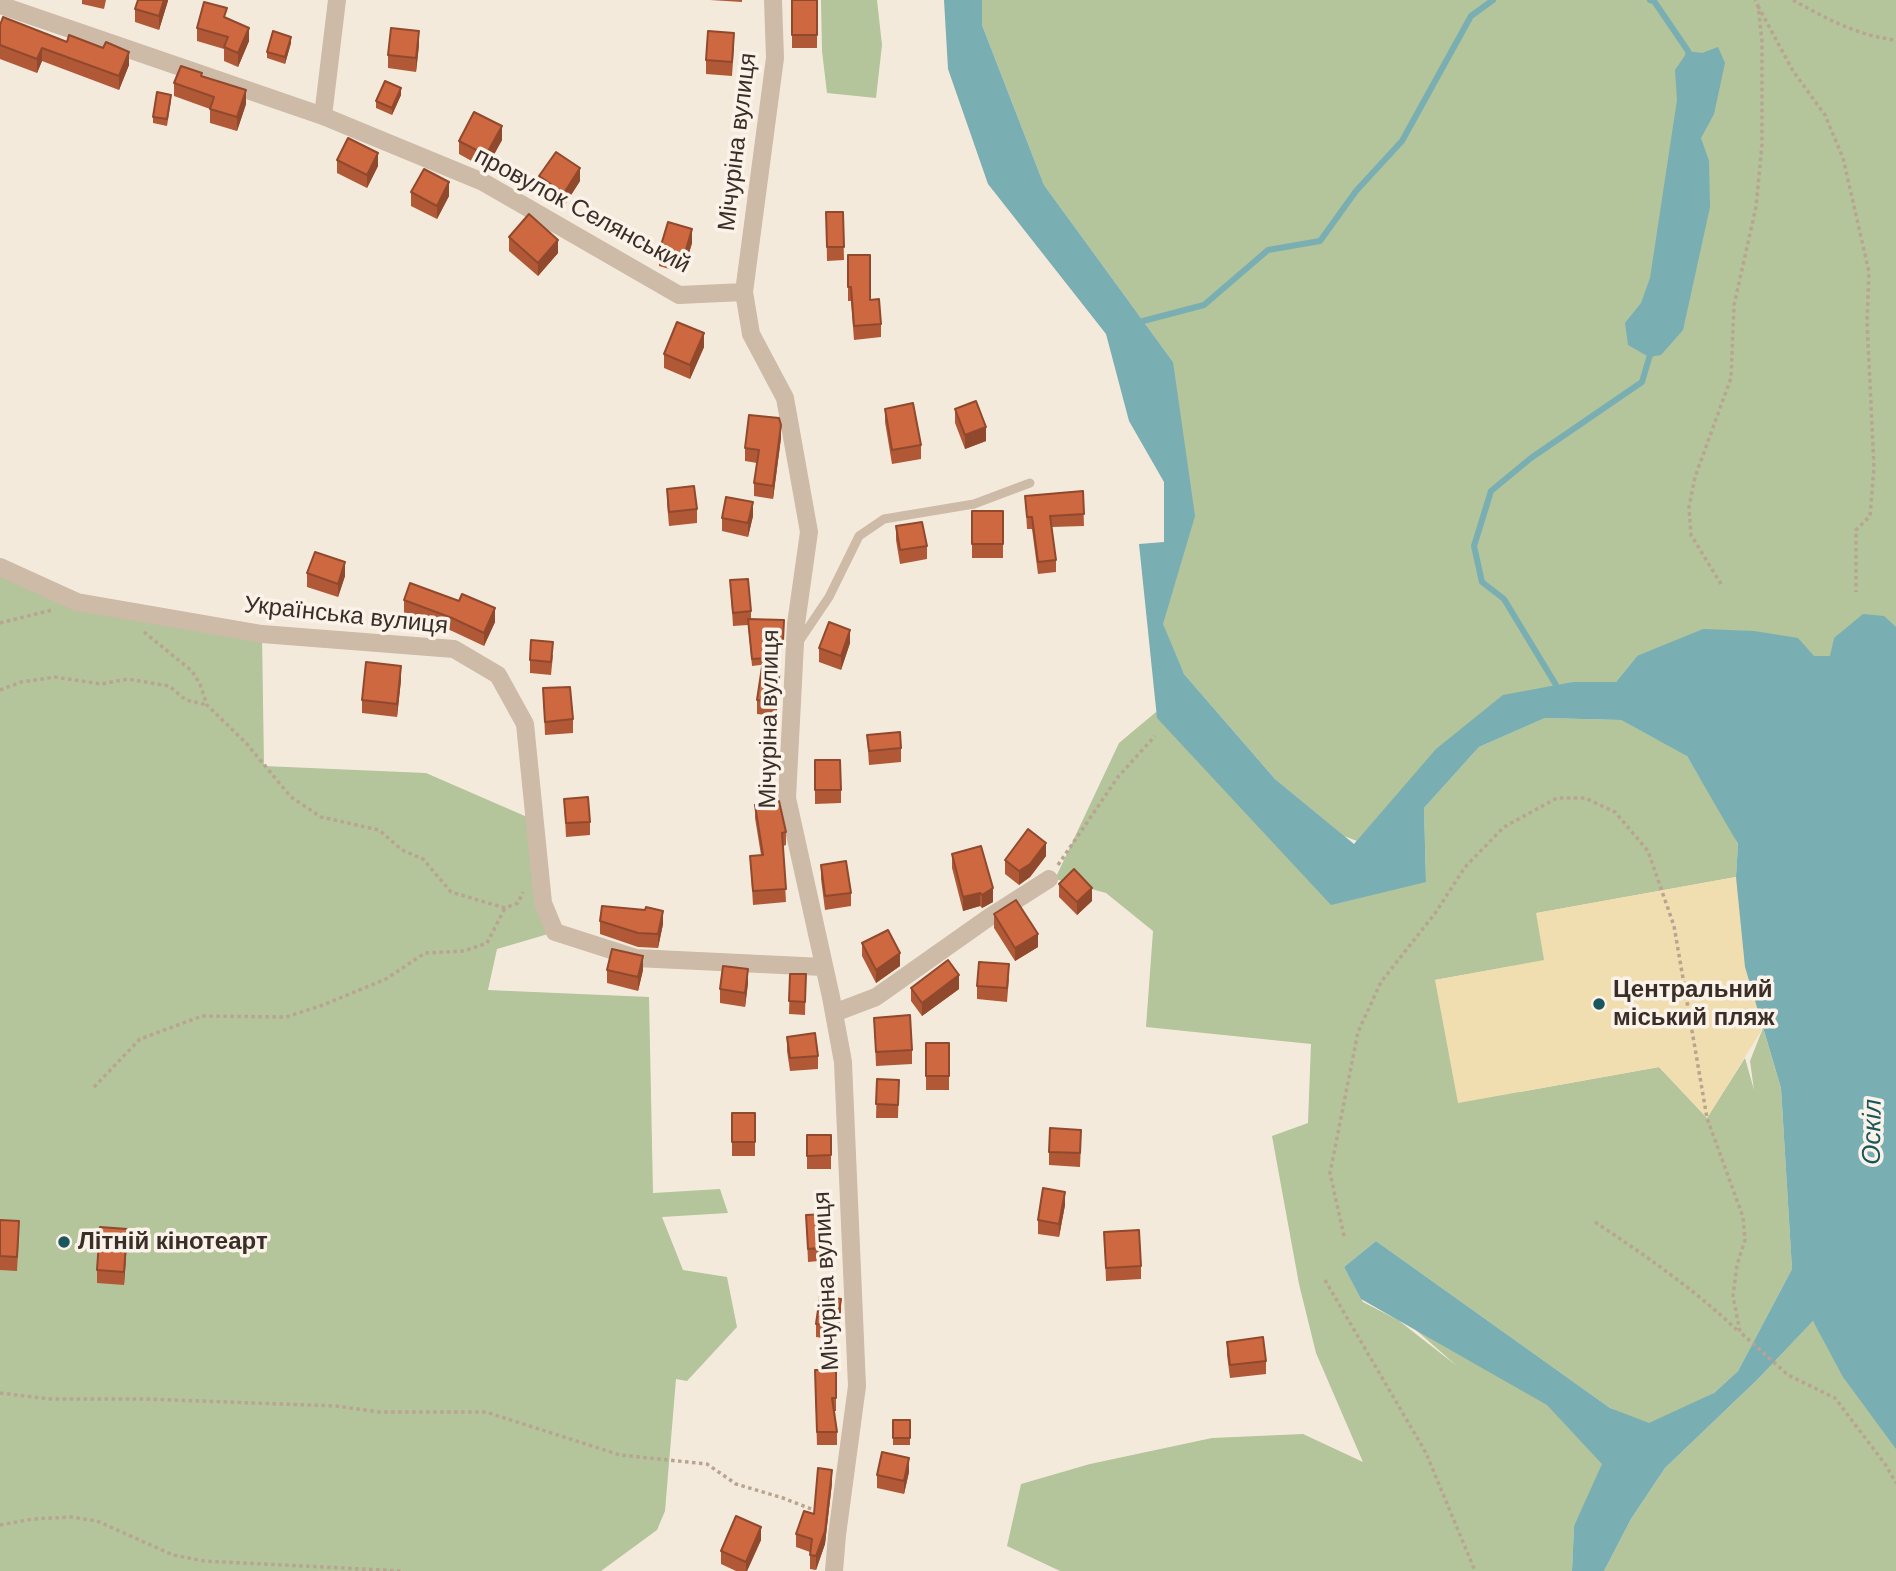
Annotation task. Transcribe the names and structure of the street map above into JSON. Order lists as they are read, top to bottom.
{
  "streets": {
    "street": ["Мічуріна вулиця", "провулок Селянський", "Українська вулиця"]
  },
  "crossings": [
    ["Мічуріна вулиця", "провулок Селянський"],
    ["Мічуріна вулиця", "Українська вулиця"]
  ],
  "water": ["Оскіл"],
  "places": ["Центральний міський пляж", "Літній кінотеарт"]
}
